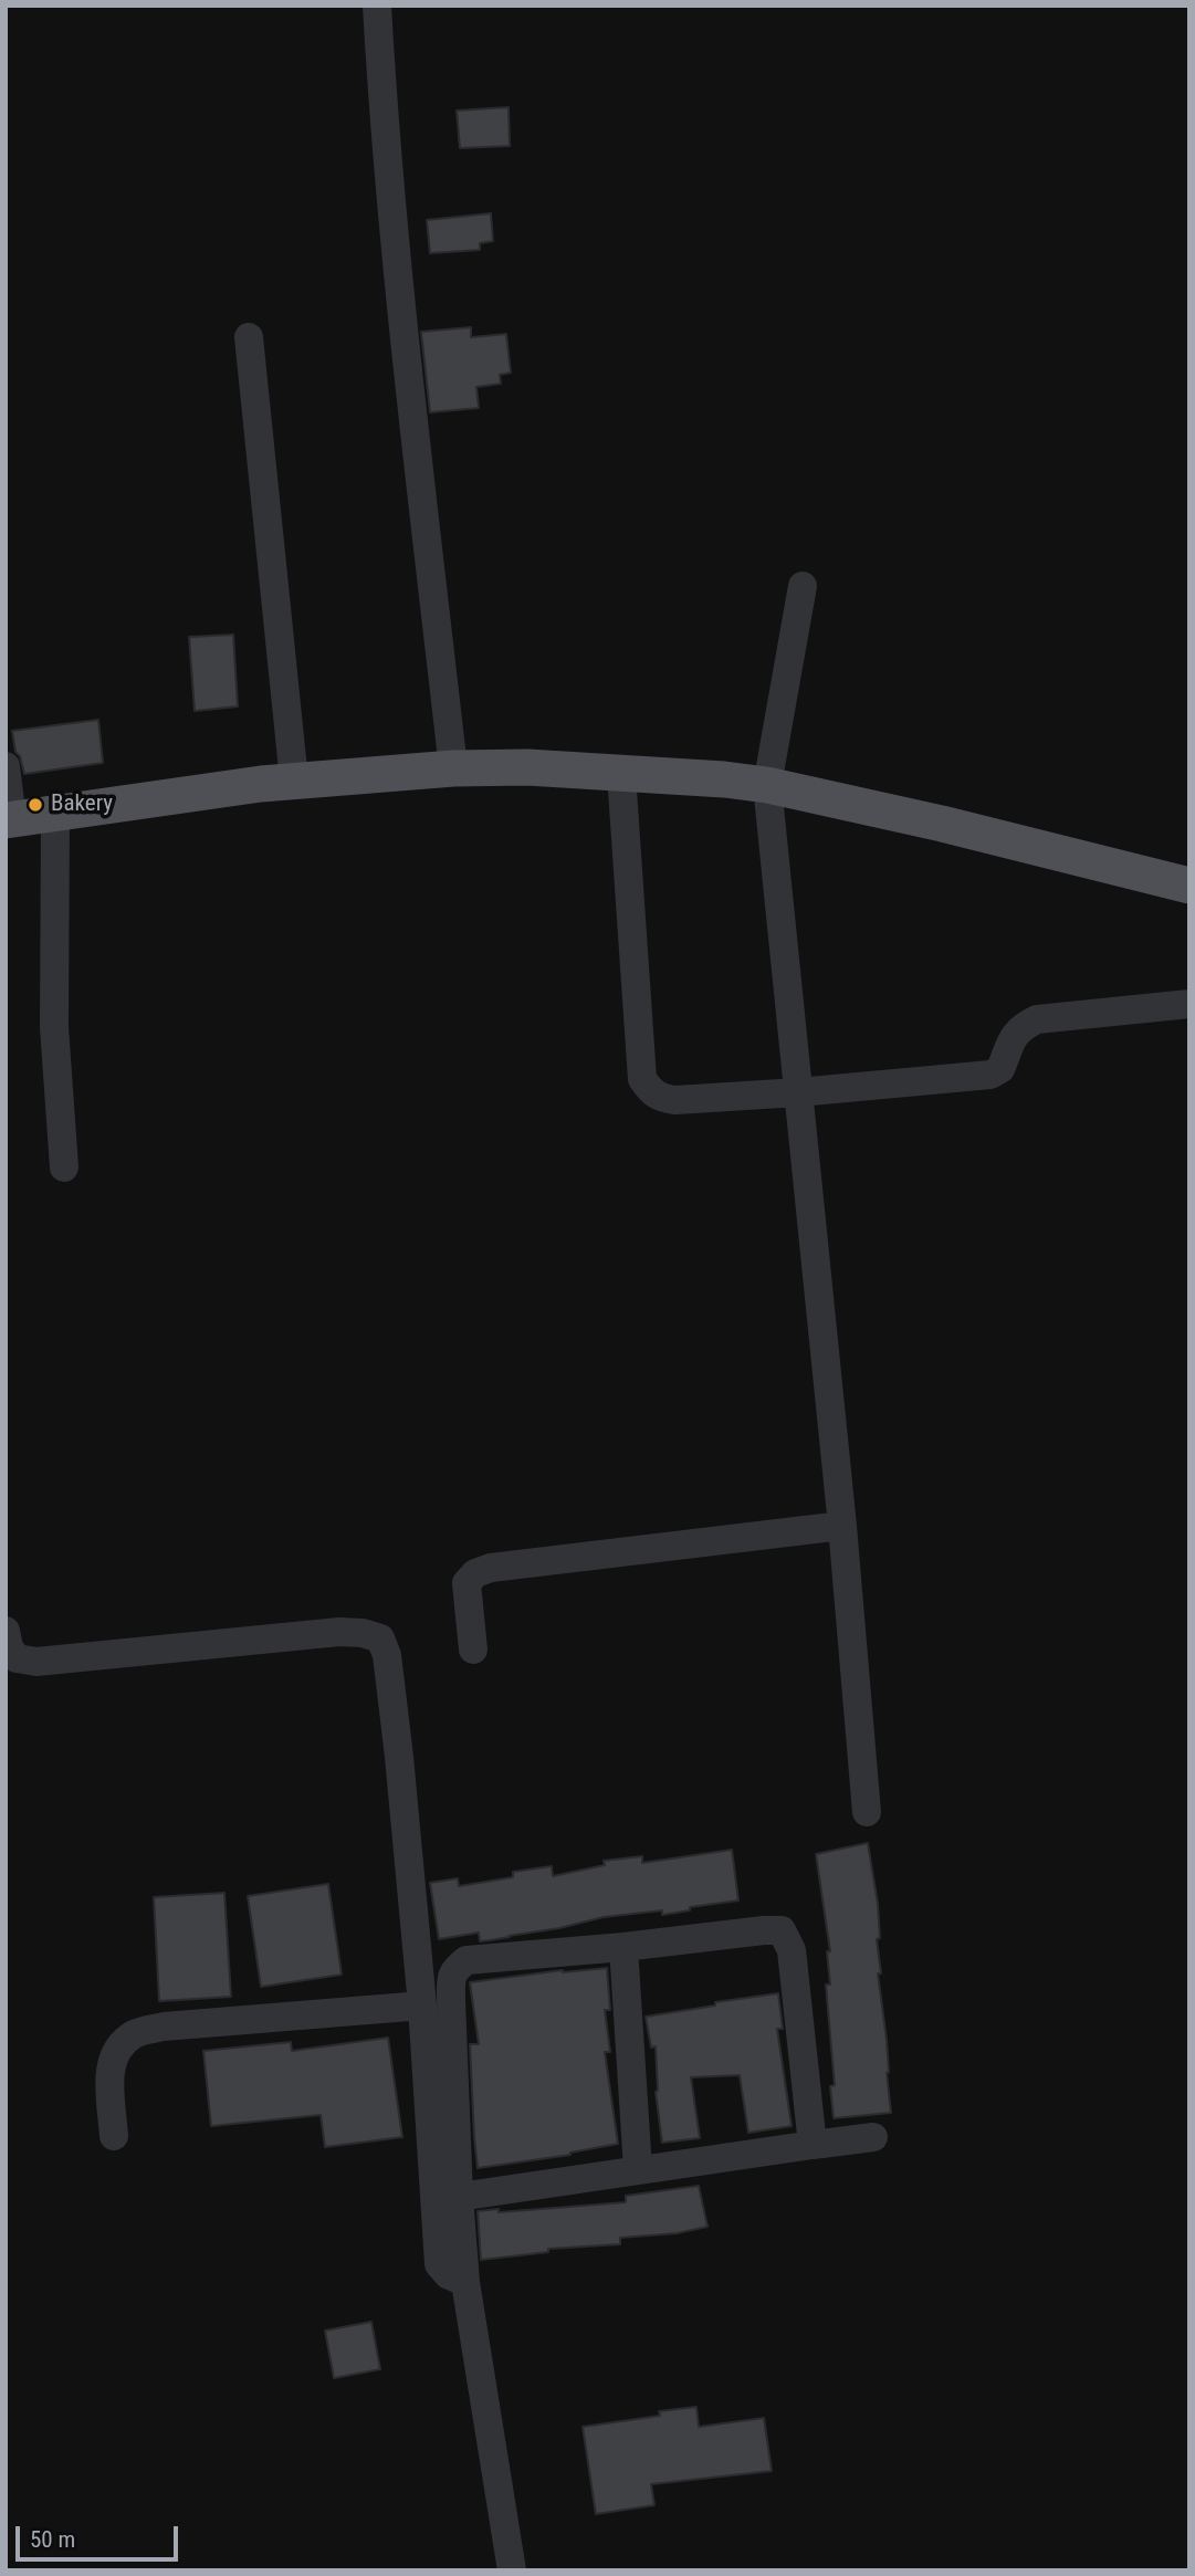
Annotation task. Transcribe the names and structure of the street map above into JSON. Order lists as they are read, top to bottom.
{
  "places": ["Bakery"],
  "scale_bar": "50 m"
}
